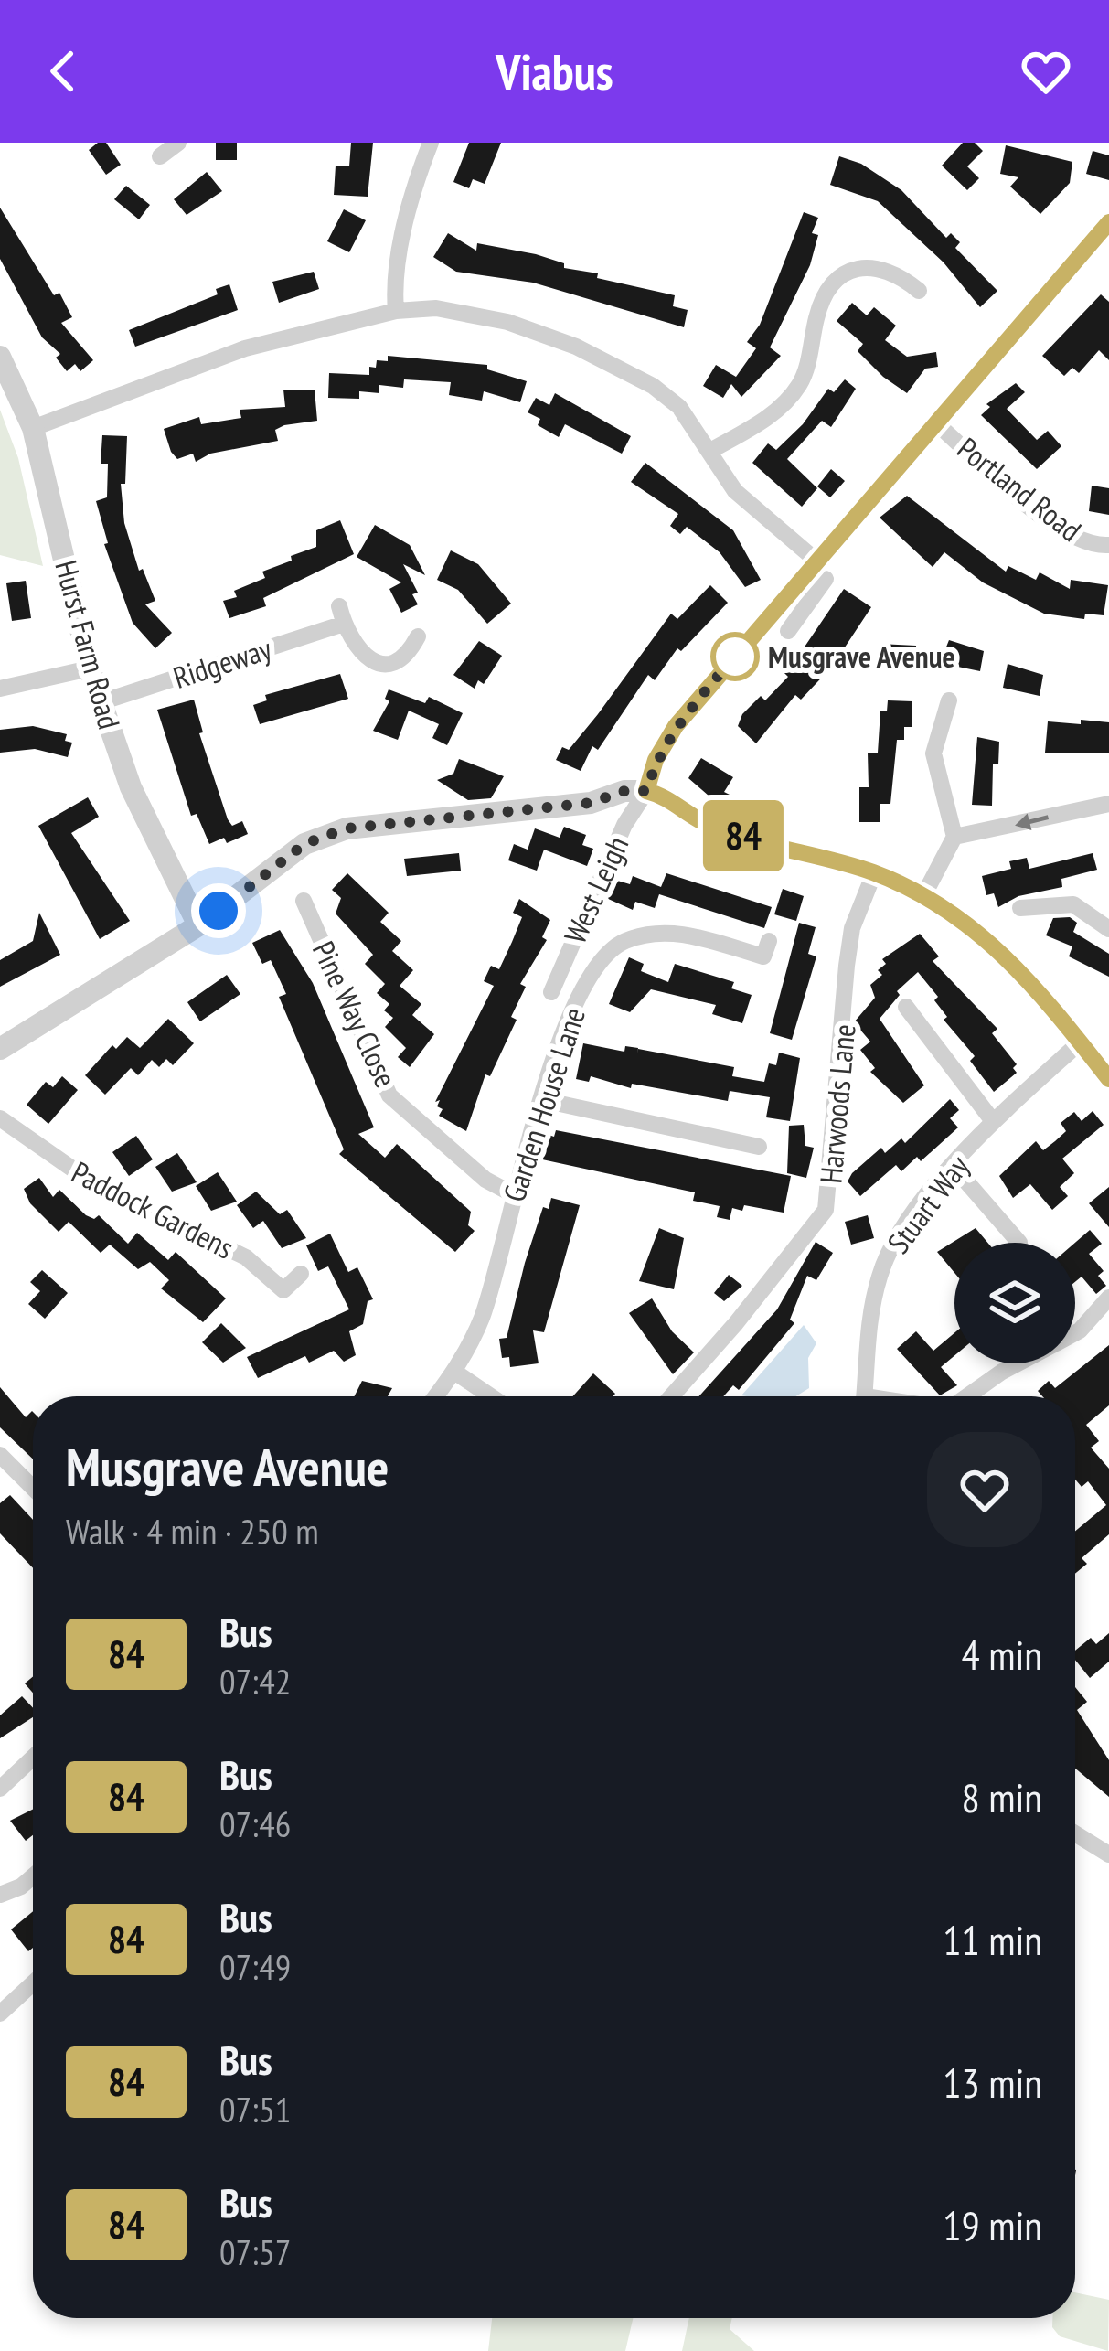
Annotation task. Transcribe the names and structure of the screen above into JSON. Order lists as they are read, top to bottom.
{
  "streets": {
    "street": [
      "Portland Road",
      "Hurst Farm Road",
      "Ridgeway",
      "West Leigh",
      "Pine Way Close",
      "Harwoods Lane",
      "Garden House Lane",
      "Stuart Way",
      "Paddock Gardens"
    ]
  },
  "crossings": [
    ["Hurst Farm Road", "Ridgeway"],
    ["Pine Way Close", "Garden House Lane"]
  ],
  "places": ["Musgrave Avenue"],
  "lines": ["bus line 84"],
  "page": {
    "header": "Viabus",
    "on_map": "84",
    "heading": ["Musgrave Avenue", "Walk · 4 min · 250 m"],
    "list": [
      {
        "mark": "84",
        "name": "Bus",
        "note": "07:42",
        "value": "4 min"
      },
      {
        "mark": "84",
        "name": "Bus",
        "note": "07:46",
        "value": "8 min"
      },
      {
        "mark": "84",
        "name": "Bus",
        "note": "07:49",
        "value": "11 min"
      },
      {
        "mark": "84",
        "name": "Bus",
        "note": "07:51",
        "value": "13 min"
      },
      {
        "mark": "84",
        "name": "Bus",
        "note": "07:57",
        "value": "19 min"
      }
    ]
  }
}
